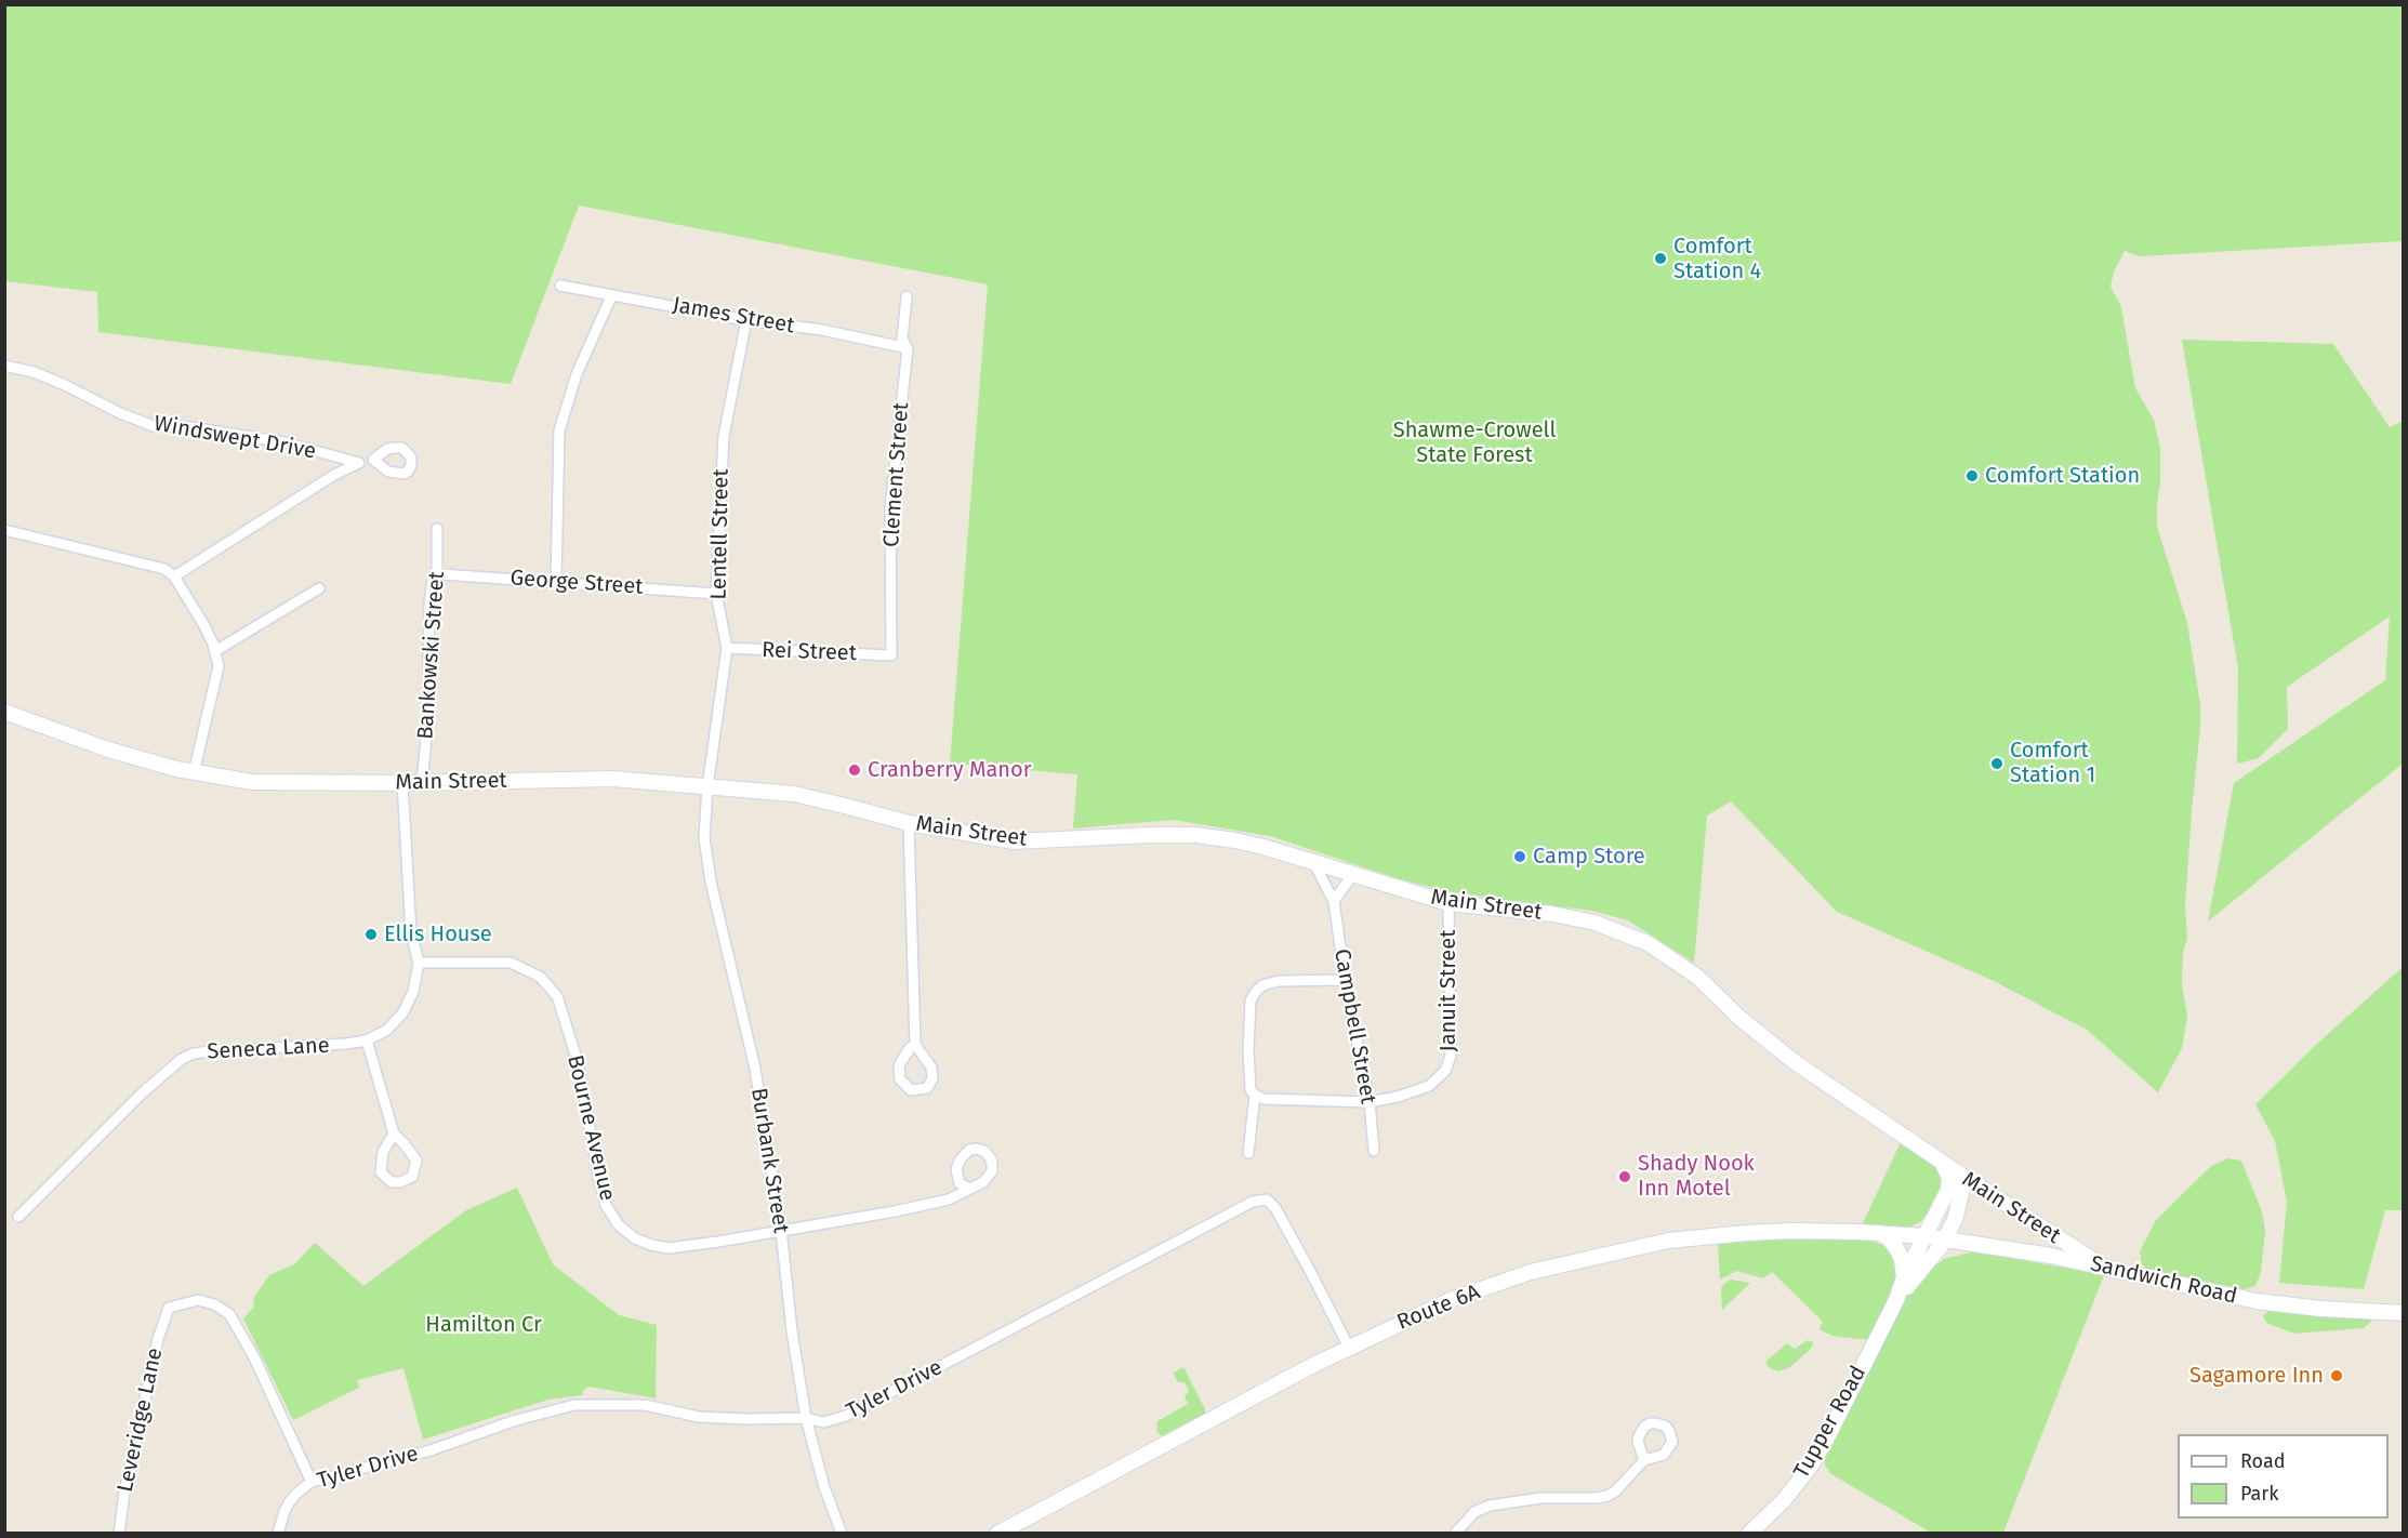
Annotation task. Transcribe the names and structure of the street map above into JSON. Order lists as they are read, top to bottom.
{
  "streets": {
    "main road": [
      "Main Street",
      "Sandwich Road",
      "Route 6A",
      "Tupper Road"
    ],
    "street": [
      "James Street",
      "Windswept Drive",
      "Clement Street",
      "Lentell Street",
      "George Street",
      "Rei Street",
      "Bankowski Street",
      "Januit Street",
      "Campbell Street",
      "Seneca Lane",
      "Bourne Avenue",
      "Burbank Street",
      "Tyler Drive",
      "Leveridge Lane"
    ]
  },
  "crossings": [
    ["James Street", "Clement Street"],
    ["James Street", "Lentell Street"],
    ["Clement Street", "Rei Street"],
    ["Lentell Street", "George Street"],
    ["Lentell Street", "Rei Street"],
    ["Lentell Street", "Main Street"],
    ["Lentell Street", "Burbank Street"],
    ["George Street", "Bankowski Street"],
    ["Bankowski Street", "Main Street"],
    ["Main Street", "Januit Street"],
    ["Main Street", "Campbell Street"],
    ["Main Street", "Burbank Street"],
    ["Main Street", "Sandwich Road"],
    ["Main Street", "Route 6A"],
    ["Main Street", "Tupper Road"],
    ["Januit Street", "Campbell Street"],
    ["Seneca Lane", "Bourne Avenue"],
    ["Bourne Avenue", "Burbank Street"],
    ["Burbank Street", "Tyler Drive"],
    ["Sandwich Road", "Route 6A"],
    ["Sandwich Road", "Tupper Road"],
    ["Route 6A", "Tyler Drive"],
    ["Route 6A", "Tupper Road"],
    ["Tyler Drive", "Leveridge Lane"]
  ],
  "parks": ["Shawme-Crowell State Forest", "Hamilton Cr"],
  "places": [
    "Comfort Station 4",
    "Comfort Station",
    "Comfort Station 1",
    "Cranberry Manor",
    "Camp Store",
    "Ellis House",
    "Shady Nook Inn Motel",
    "Sagamore Inn"
  ],
  "legend": ["Road", "Park"]
}
